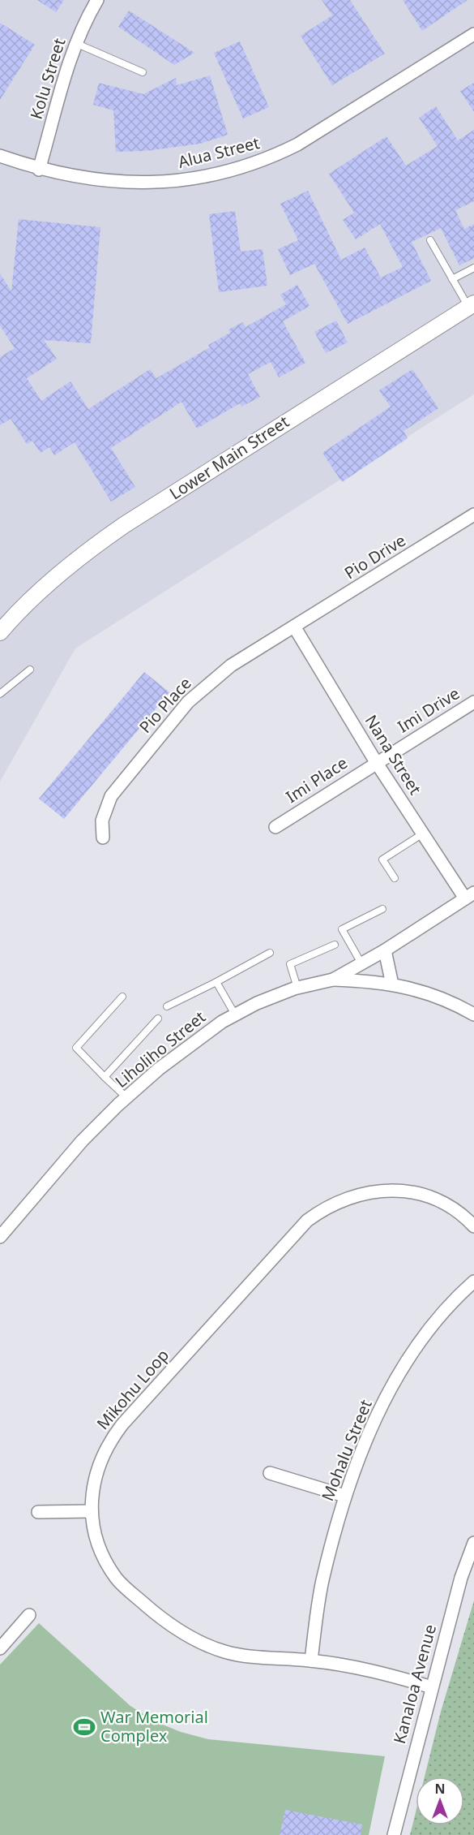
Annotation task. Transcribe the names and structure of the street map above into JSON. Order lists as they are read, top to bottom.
{
  "streets": {
    "street": [
      "Kolu Street",
      "Alua Street",
      "Lower Main Street",
      "Pio Drive",
      "Pio Place",
      "Imi Drive",
      "Nana Street",
      "Imi Place",
      "Liholiho Street",
      "Mikohu Loop",
      "Mohalu Street",
      "Kanaloa Avenue"
    ]
  },
  "crossings": [
    ["Kolu Street", "Alua Street"],
    ["Pio Drive", "Pio Place"],
    ["Pio Drive", "Nana Street"],
    ["Pio Place", "Nana Street"],
    ["Imi Drive", "Nana Street"],
    ["Imi Drive", "Imi Place"],
    ["Nana Street", "Imi Place"],
    ["Nana Street", "Liholiho Street"],
    ["Mikohu Loop", "Mohalu Street"],
    ["Mikohu Loop", "Kanaloa Avenue"]
  ],
  "places": {
    "sports": ["War Memorial Complex"]
  },
  "north": "top"
}
